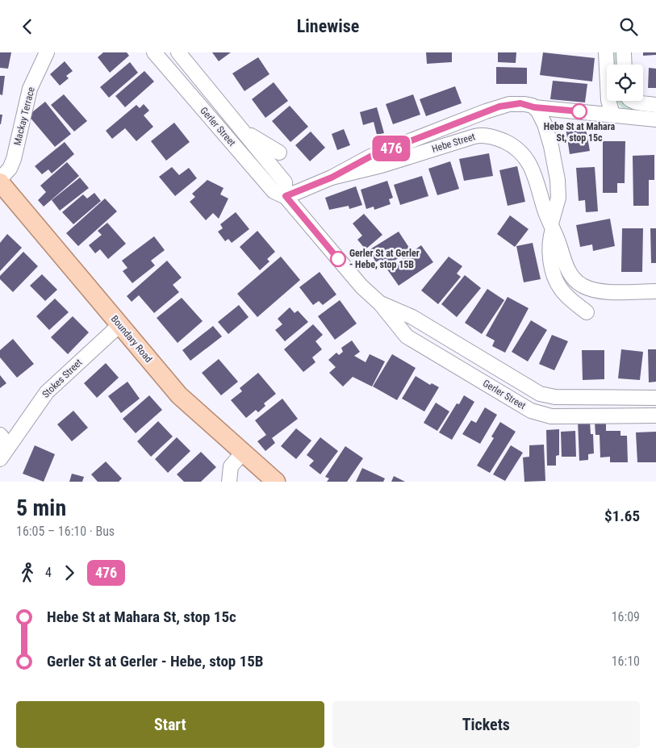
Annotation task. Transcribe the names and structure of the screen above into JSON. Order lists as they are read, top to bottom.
{
  "streets": {
    "main road": ["Boundary Road"],
    "street": [
      "Mackay Terrace",
      "Gerler Street",
      "Hebe Street",
      "Stokes Street"
    ]
  },
  "crossings": [
    ["Gerler Street", "Hebe Street"],
    ["Boundary Road", "Stokes Street"]
  ],
  "places": ["Hebe St at Mahara St, stop 15c", "Gerler St at Gerler - Hebe, stop 15B"],
  "lines": ["bus line 476"],
  "page": {
    "header": "Linewise",
    "on_map": "476",
    "heading": ["5 min", "16:05 – 16:10 · Bus", "$1.65"],
    "legs": ["4", "476"],
    "list": [
      {
        "name": "Hebe St at Mahara St, stop 15c",
        "value": "16:09"
      },
      {
        "name": "Gerler St at Gerler - Hebe, stop 15B",
        "value": "16:10"
      }
    ],
    "buttons": ["Start", "Tickets"]
  }
}
